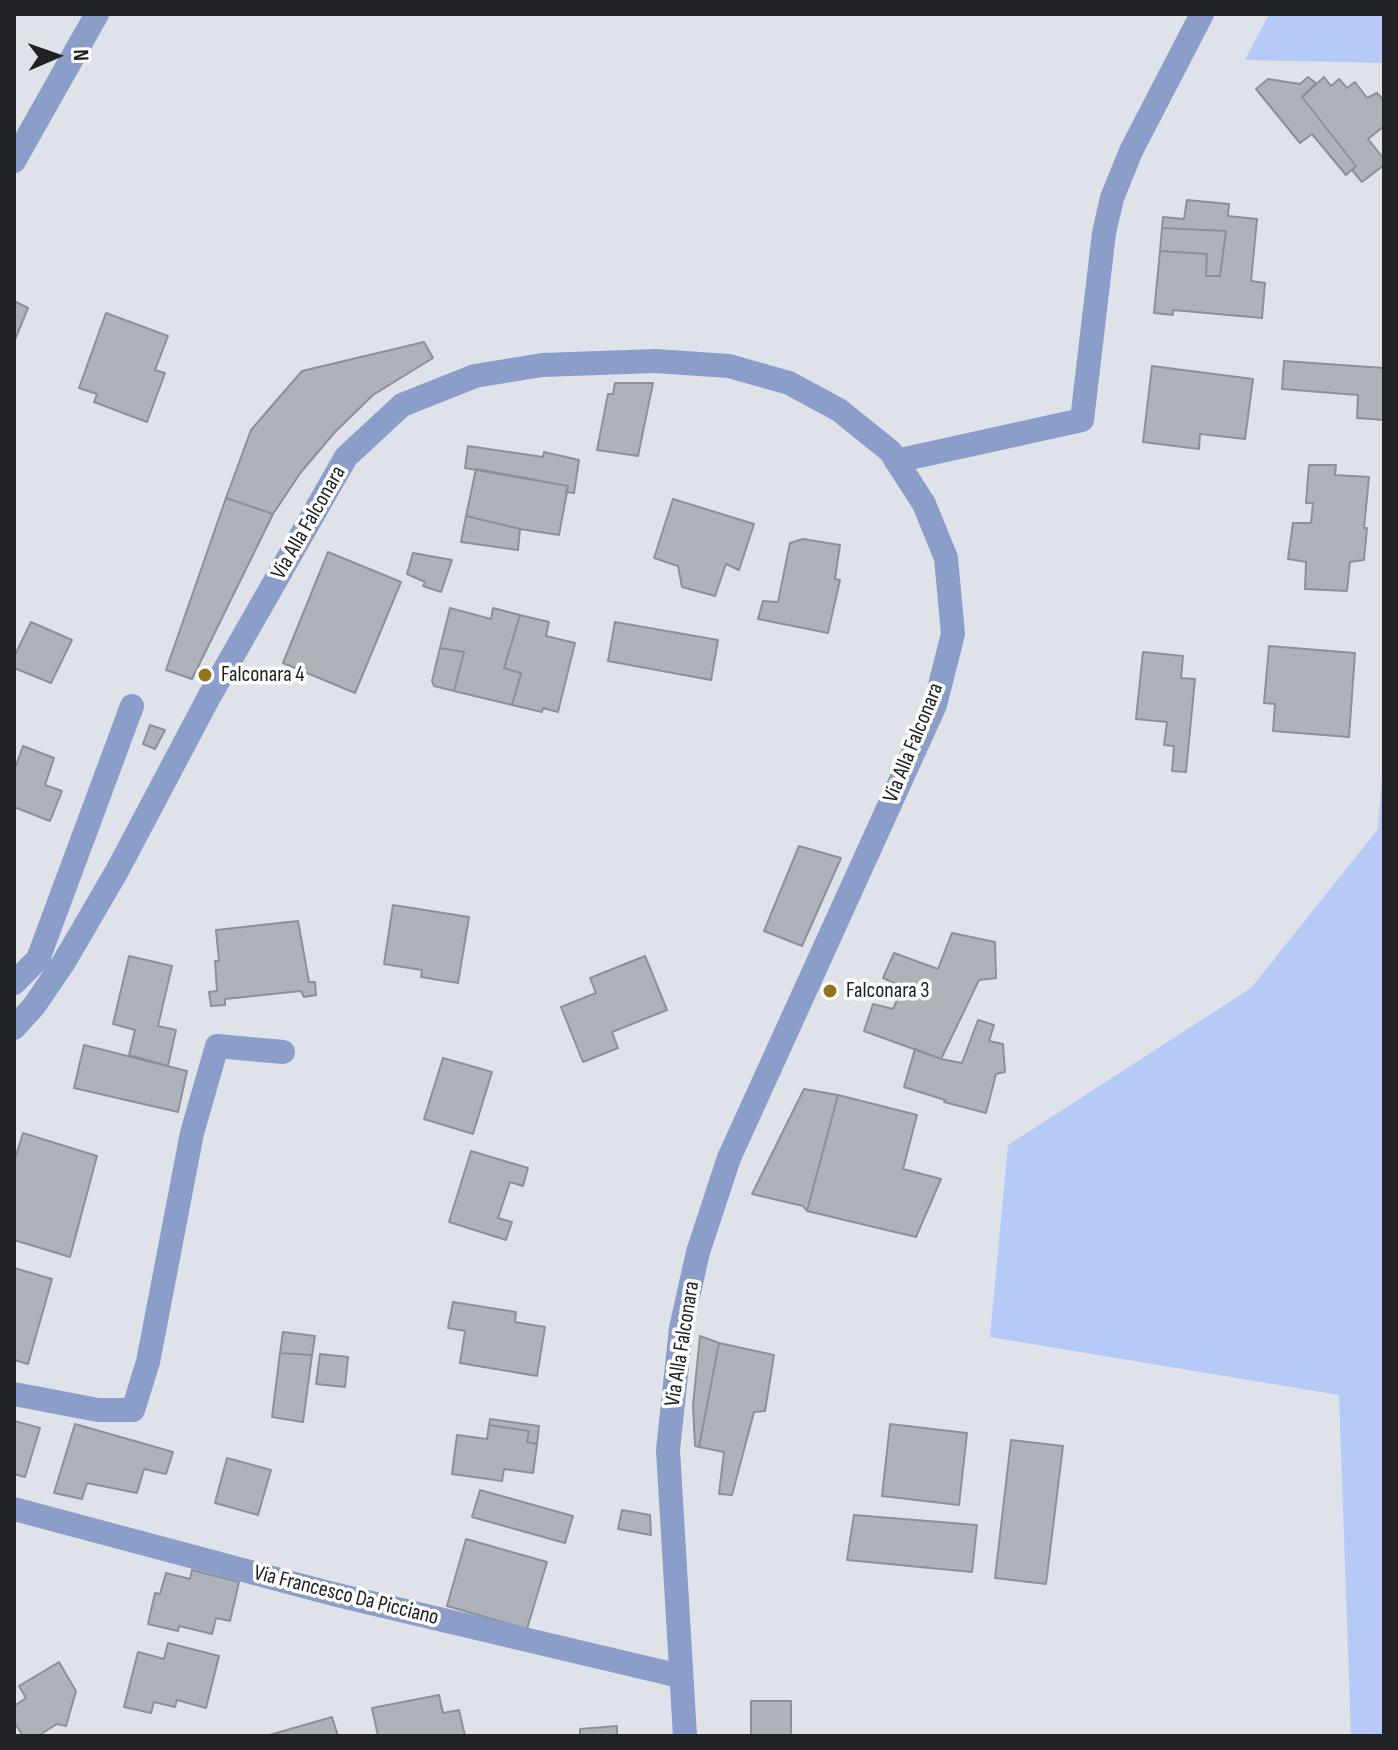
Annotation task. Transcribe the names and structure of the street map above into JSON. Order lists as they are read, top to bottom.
{
  "streets": {
    "street": ["Via Alla Falconara", "Via Francesco Da Picciano"]
  },
  "crossings": [
    ["Via Alla Falconara", "Via Francesco Da Picciano"]
  ],
  "places": ["Falconara 4", "Falconara 3"],
  "north": "right"
}
